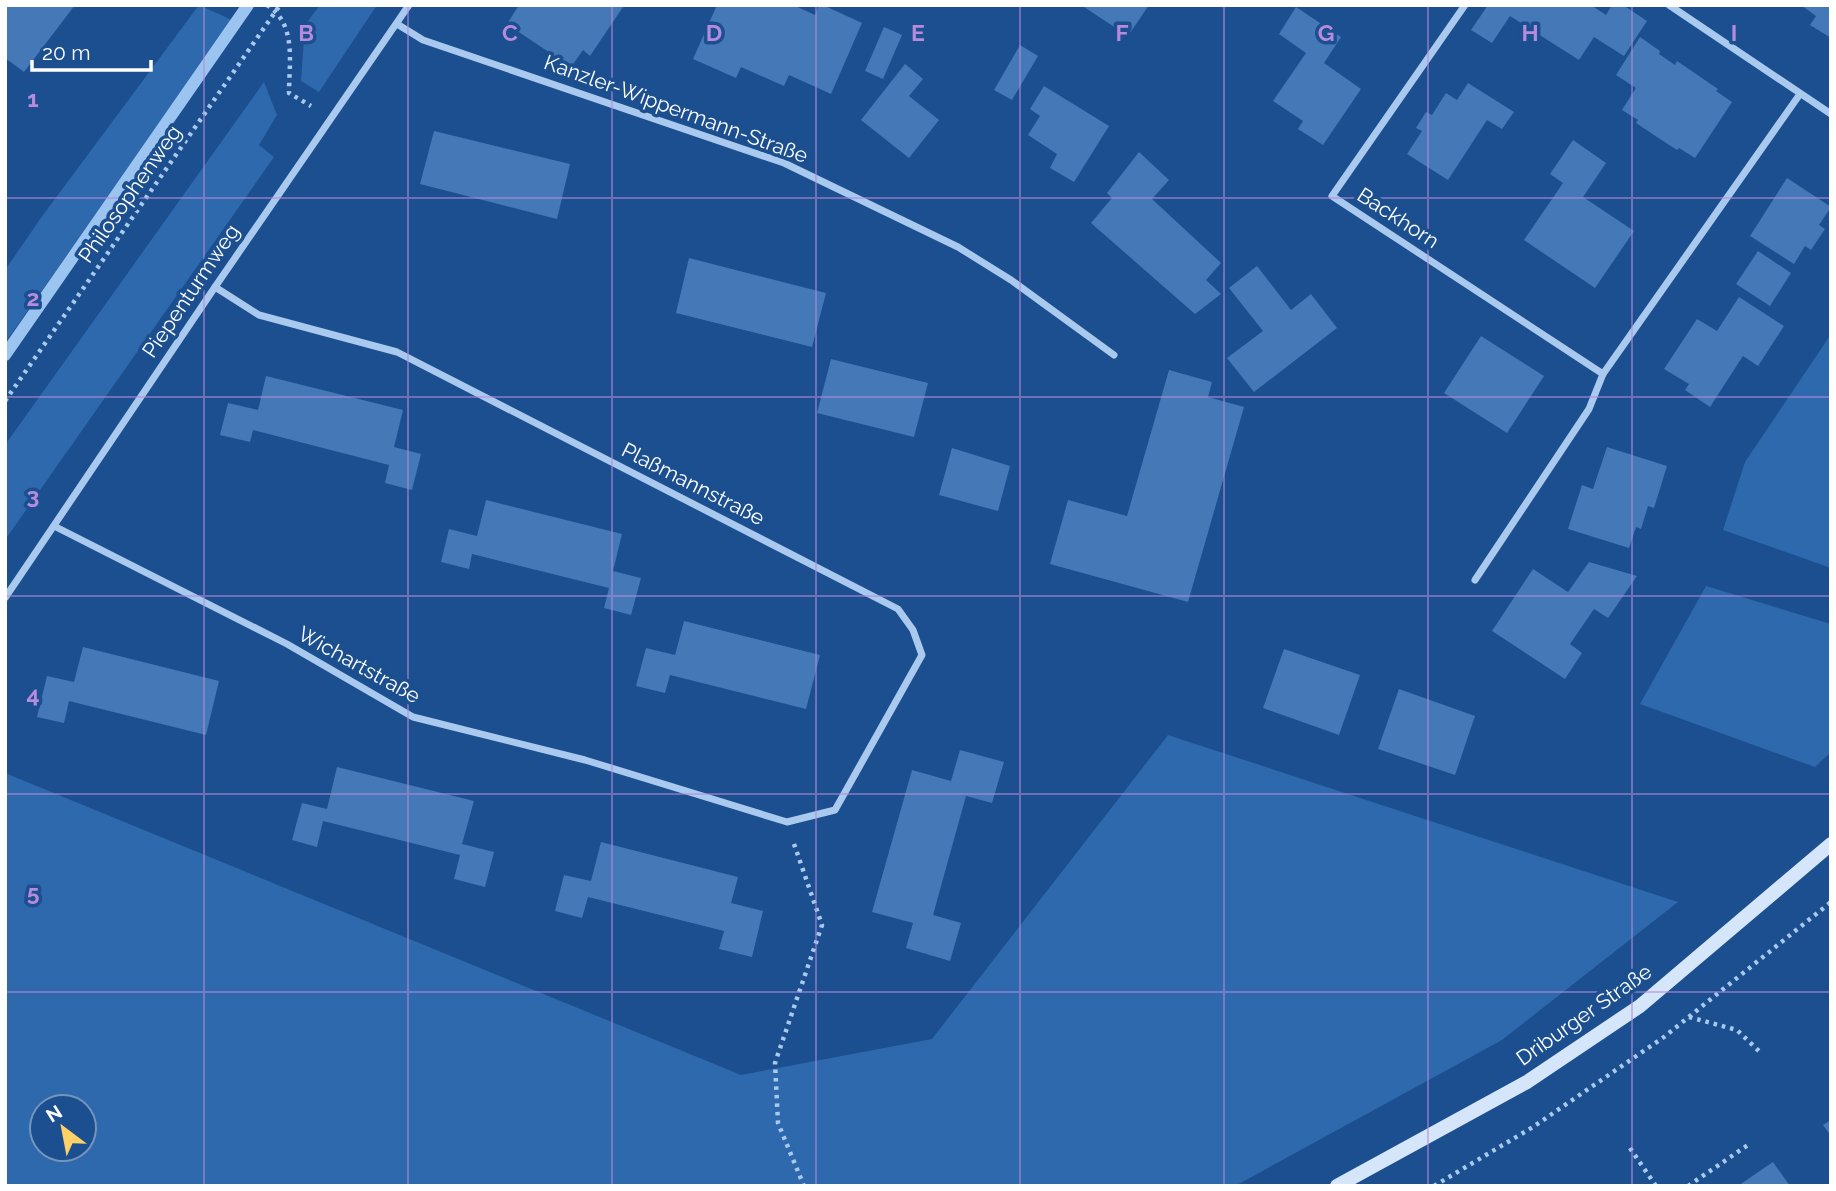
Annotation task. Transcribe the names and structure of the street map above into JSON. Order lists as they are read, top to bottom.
{
  "streets": {
    "main road": ["Driburger Straße"],
    "street": [
      "Kanzler-Wippermann-Straße",
      "Backhorn",
      "Piepenturmweg",
      "Plaßmannstraße",
      "Wichartstraße"
    ],
    "path": ["Philosophenweg"]
  },
  "crossings": [
    ["Kanzler-Wippermann-Straße", "Piepenturmweg"],
    ["Piepenturmweg", "Plaßmannstraße"],
    ["Piepenturmweg", "Wichartstraße"],
    ["Plaßmannstraße", "Wichartstraße"]
  ],
  "scale_bar": "20 m",
  "north": "top left",
  "grid": {
    "columns": [
      "B",
      "C",
      "D",
      "E",
      "F",
      "G",
      "H",
      "I"
    ],
    "rows": [
      "1",
      "2",
      "3",
      "4",
      "5"
    ]
  }
}
